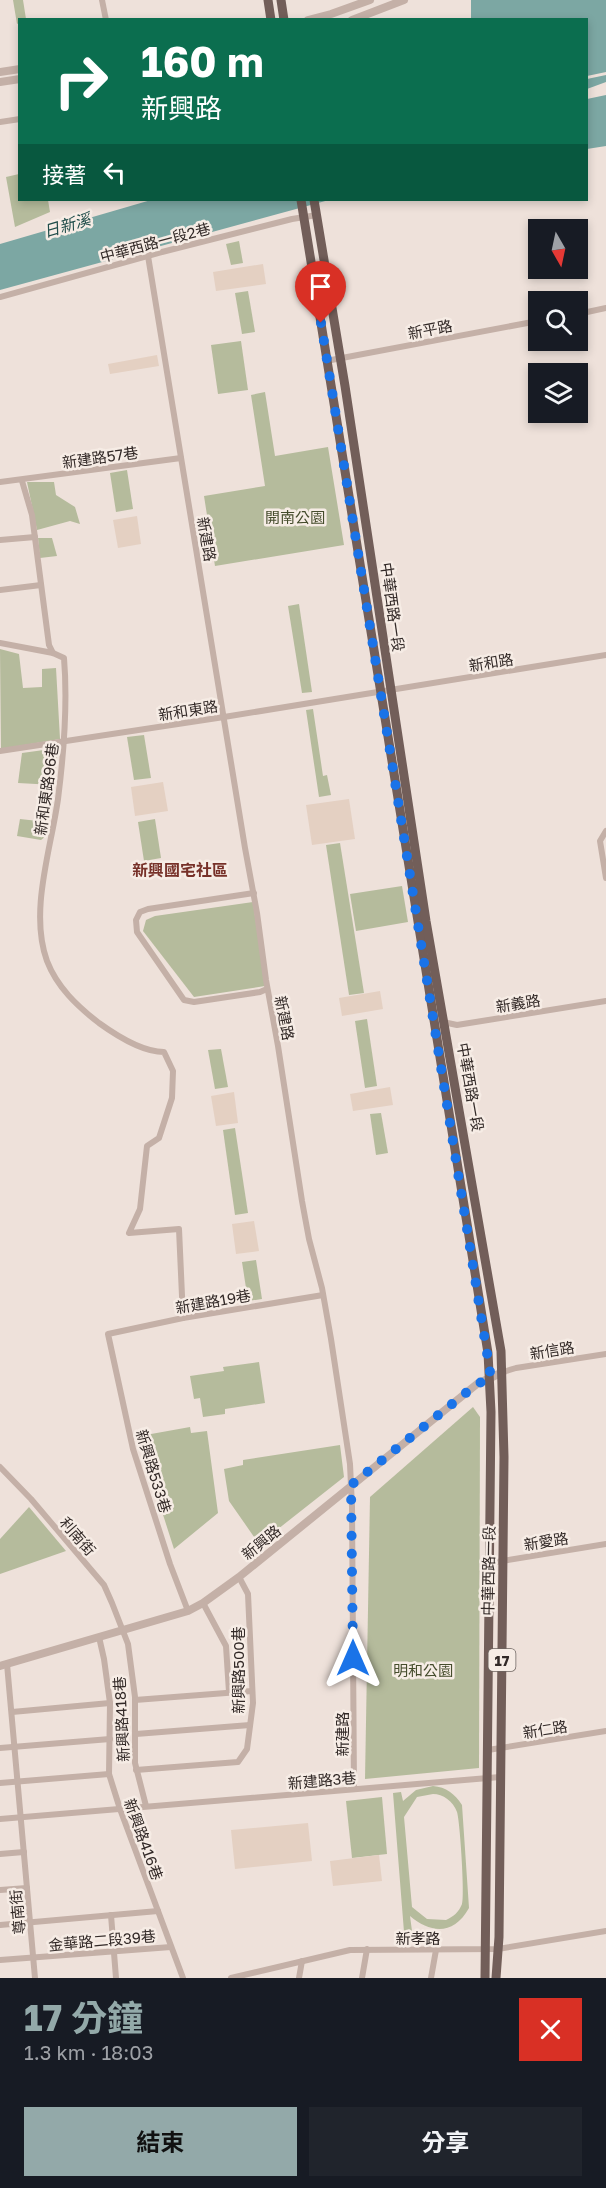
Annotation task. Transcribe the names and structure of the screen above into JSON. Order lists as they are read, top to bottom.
{
  "streets": {
    "main road": ["中華西路一段", "17"],
    "street": [
      "中華西路一段2巷",
      "新平路",
      "新建路57巷",
      "新建路",
      "新和路",
      "新和東路",
      "新和東路96巷",
      "新義路",
      "新建路19巷",
      "新信路",
      "新興路533巷",
      "利南街",
      "新愛路",
      "新興路",
      "新興路500巷",
      "新興路418巷",
      "新仁路",
      "新建路3巷",
      "新興路416巷",
      "尊南街",
      "新孝路",
      "金華路二段39巷"
    ]
  },
  "crossings": [
    ["中華西路一段2巷", "新建路"],
    ["中華西路一段2巷", "中華西路一段"],
    ["中華西路一段2巷", "17"],
    ["新平路", "中華西路一段"],
    ["新建路57巷", "新建路"],
    ["新建路", "新和東路"],
    ["新建路", "新建路19巷"],
    ["新建路", "新興路"],
    ["新建路", "新建路3巷"],
    ["中華西路一段", "新和路"],
    ["中華西路一段", "新和東路"],
    ["中華西路一段", "新義路"],
    ["中華西路一段", "新信路"],
    ["中華西路一段", "新愛路"],
    ["中華西路一段", "新興路"],
    ["中華西路一段", "17"],
    ["中華西路一段", "新仁路"],
    ["中華西路一段", "新建路3巷"],
    ["中華西路一段", "新孝路"],
    ["新和路", "新和東路"],
    ["新和東路", "新和東路96巷"],
    ["新和東路96巷", "新建路19巷"],
    ["新建路19巷", "新興路533巷"],
    ["新信路", "新興路"],
    ["新興路533巷", "新興路"],
    ["利南街", "新興路"],
    ["利南街", "新興路418巷"],
    ["新興路", "新興路500巷"],
    ["新興路", "新興路418巷"],
    ["新興路", "新興路416巷"],
    ["新興路", "尊南街"],
    ["新興路500巷", "新興路418巷"],
    ["新興路418巷", "新建路3巷"],
    ["新建路3巷", "新興路416巷"],
    ["新建路3巷", "尊南街"],
    ["新興路416巷", "金華路二段39巷"],
    ["尊南街", "金華路二段39巷"]
  ],
  "districts": ["新興國宅社區"],
  "water": ["日新溪"],
  "parks": ["開南公園", "明和公園"],
  "north": "bottom",
  "page": {
    "turn": ["160 m", "新興路"],
    "then": "接著",
    "heading": ["17 分鐘", "1.3 km · 18:03"],
    "buttons": ["結束", "分享"]
  }
}
